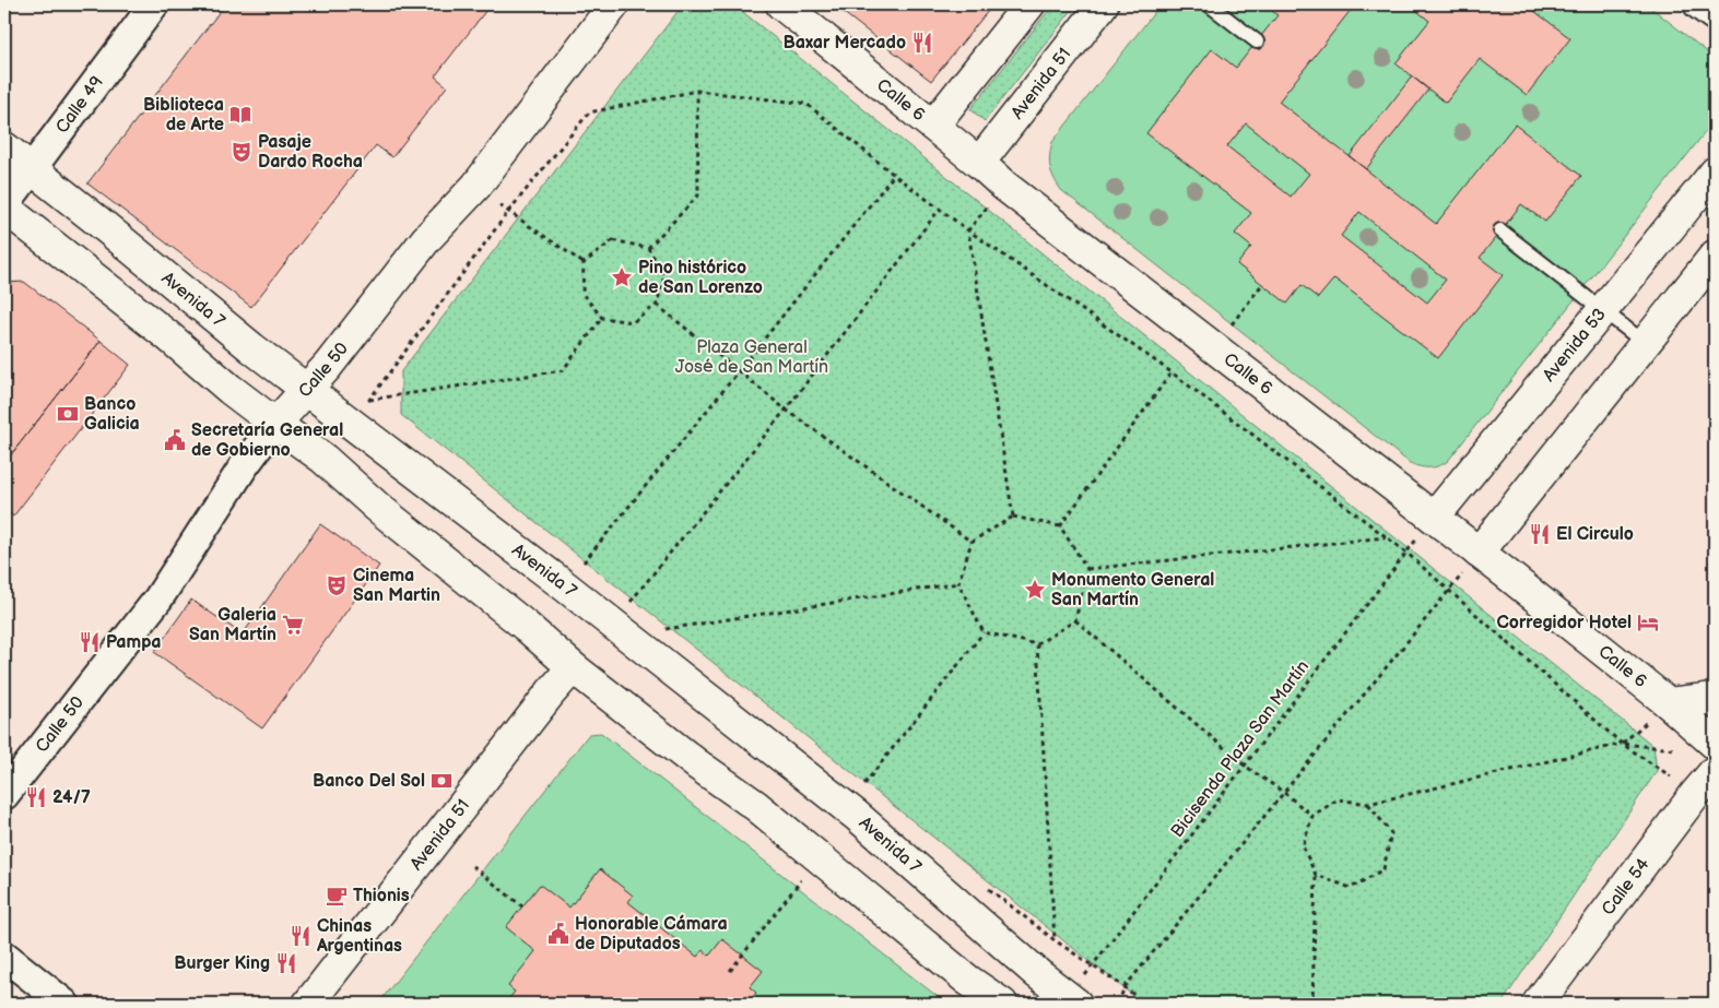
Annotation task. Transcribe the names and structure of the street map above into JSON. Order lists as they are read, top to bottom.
{
  "streets": {
    "main road": [
      "Avenida 51",
      "Calle 6",
      "Avenida 7",
      "Avenida 53",
      "Calle 50",
      "Calle 54"
    ],
    "street": ["Calle 49"],
    "path": ["Bicisenda Plaza San Martín"]
  },
  "crossings": [
    ["Avenida 51", "Calle 6"],
    ["Calle 6", "Avenida 53"],
    ["Calle 6", "Bicisenda Plaza San Martín"],
    ["Calle 49", "Avenida 7"],
    ["Avenida 7", "Calle 50"],
    ["Avenida 7", "Bicisenda Plaza San Martín"],
    ["Avenida 53", "Bicisenda Plaza San Martín"]
  ],
  "parks": ["Plaza General José de San Martín"],
  "places": {
    "restaurant": [
      "Baxar Mercado",
      "El Circulo",
      "Pampa",
      "24/7",
      "Chinas Argentinas",
      "Burger King"
    ],
    "library": ["Biblioteca de Arte"],
    "theatre": ["Pasaje Dardo Rocha", "Cinema San Martin"],
    "place": ["Pino histórico de San Lorenzo", "Monumento General San Martín"],
    "bank": ["Banco Galicia", "Banco Del Sol"],
    "public building": ["Secretaría General de Gobierno", "Honorable Cámara de Diputados"],
    "hotel": ["Corregidor Hotel"],
    "supermarket": ["Galeria San Martín"],
    "cafe": ["Thionis"]
  }
}
